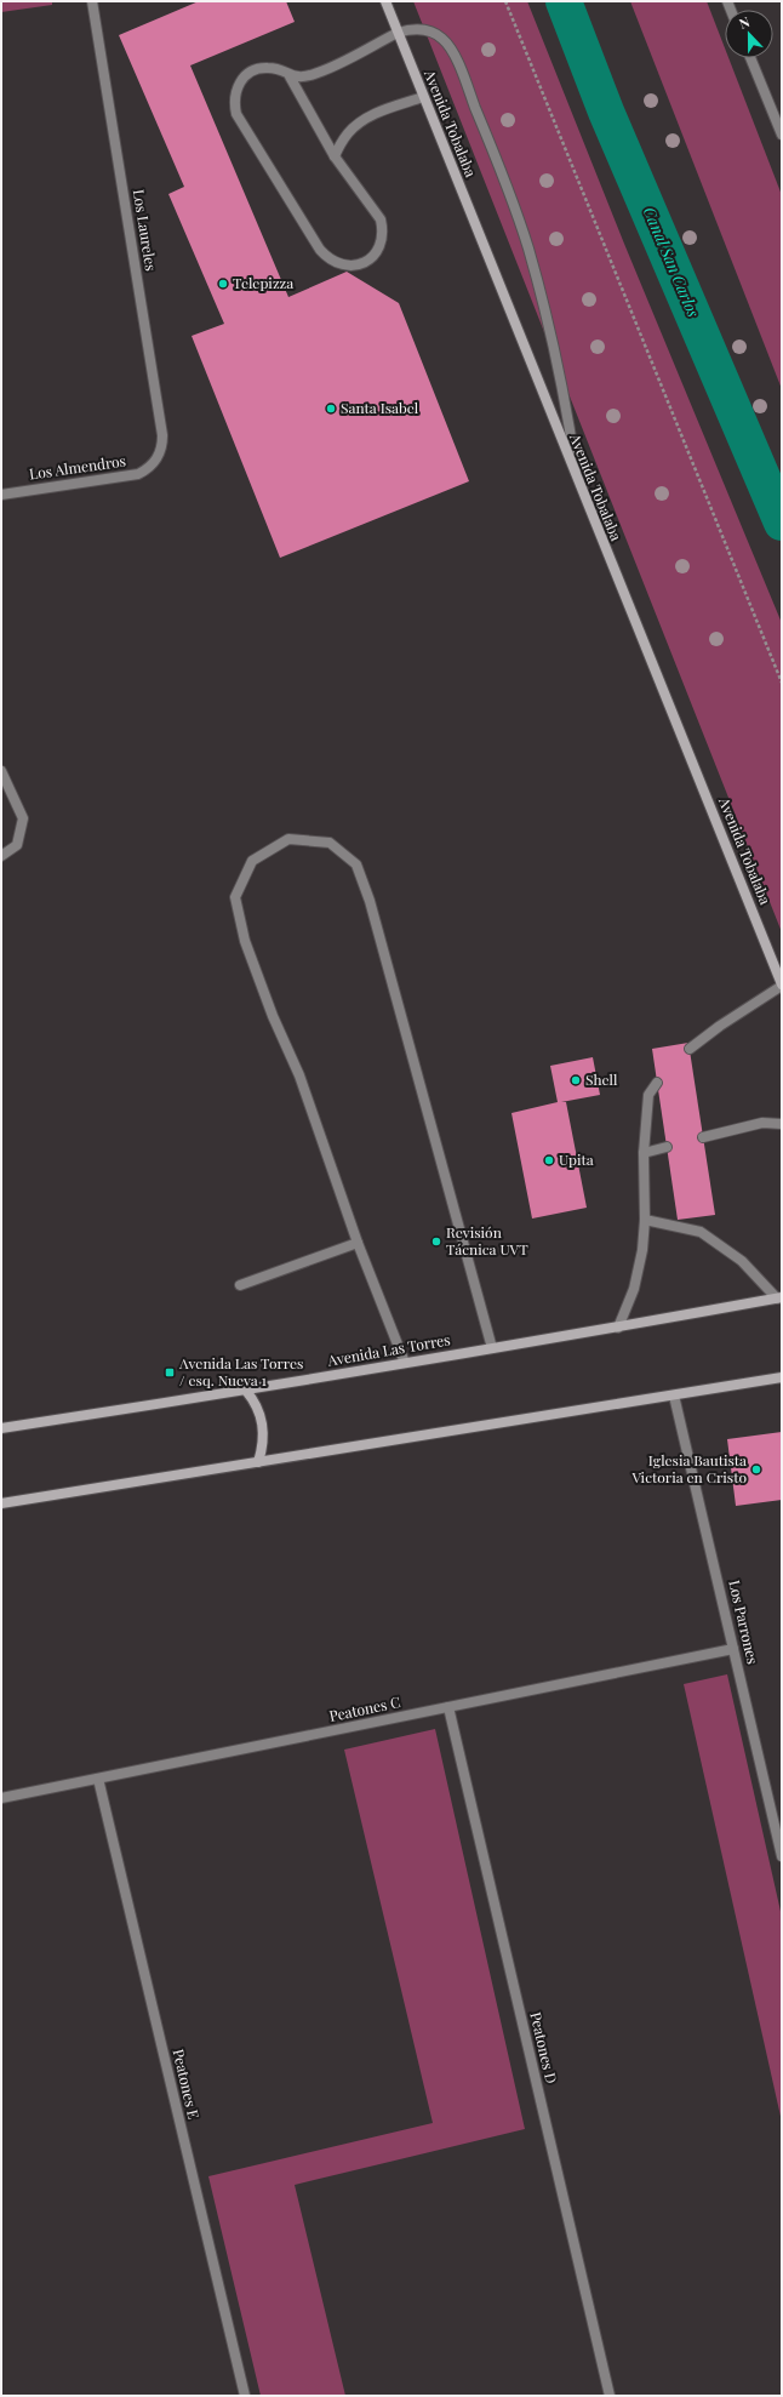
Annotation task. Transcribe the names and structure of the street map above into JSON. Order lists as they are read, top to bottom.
{
  "streets": {
    "main road": ["Avenida Tobalaba", "Avenida Las Torres"],
    "street": [
      "Los Laureles",
      "Los Almendros",
      "Los Parrones",
      "Peatones C",
      "Peatones D",
      "Peatones E"
    ]
  },
  "crossings": [
    ["Los Laureles", "Los Almendros"],
    ["Los Parrones", "Peatones C"],
    ["Peatones C", "Peatones D"],
    ["Peatones C", "Peatones E"]
  ],
  "water": ["Canal San Carlos"],
  "places": {
    "other": [
      "Telepizza",
      "Santa Isabel",
      "Shell",
      "Upita",
      "Revisión Tácnica UVT",
      "Iglesia Bautista Victoria en Cristo"
    ],
    "transit": ["Avenida Las Torres / esq. Nueva 1"]
  },
  "north": "top"
}
